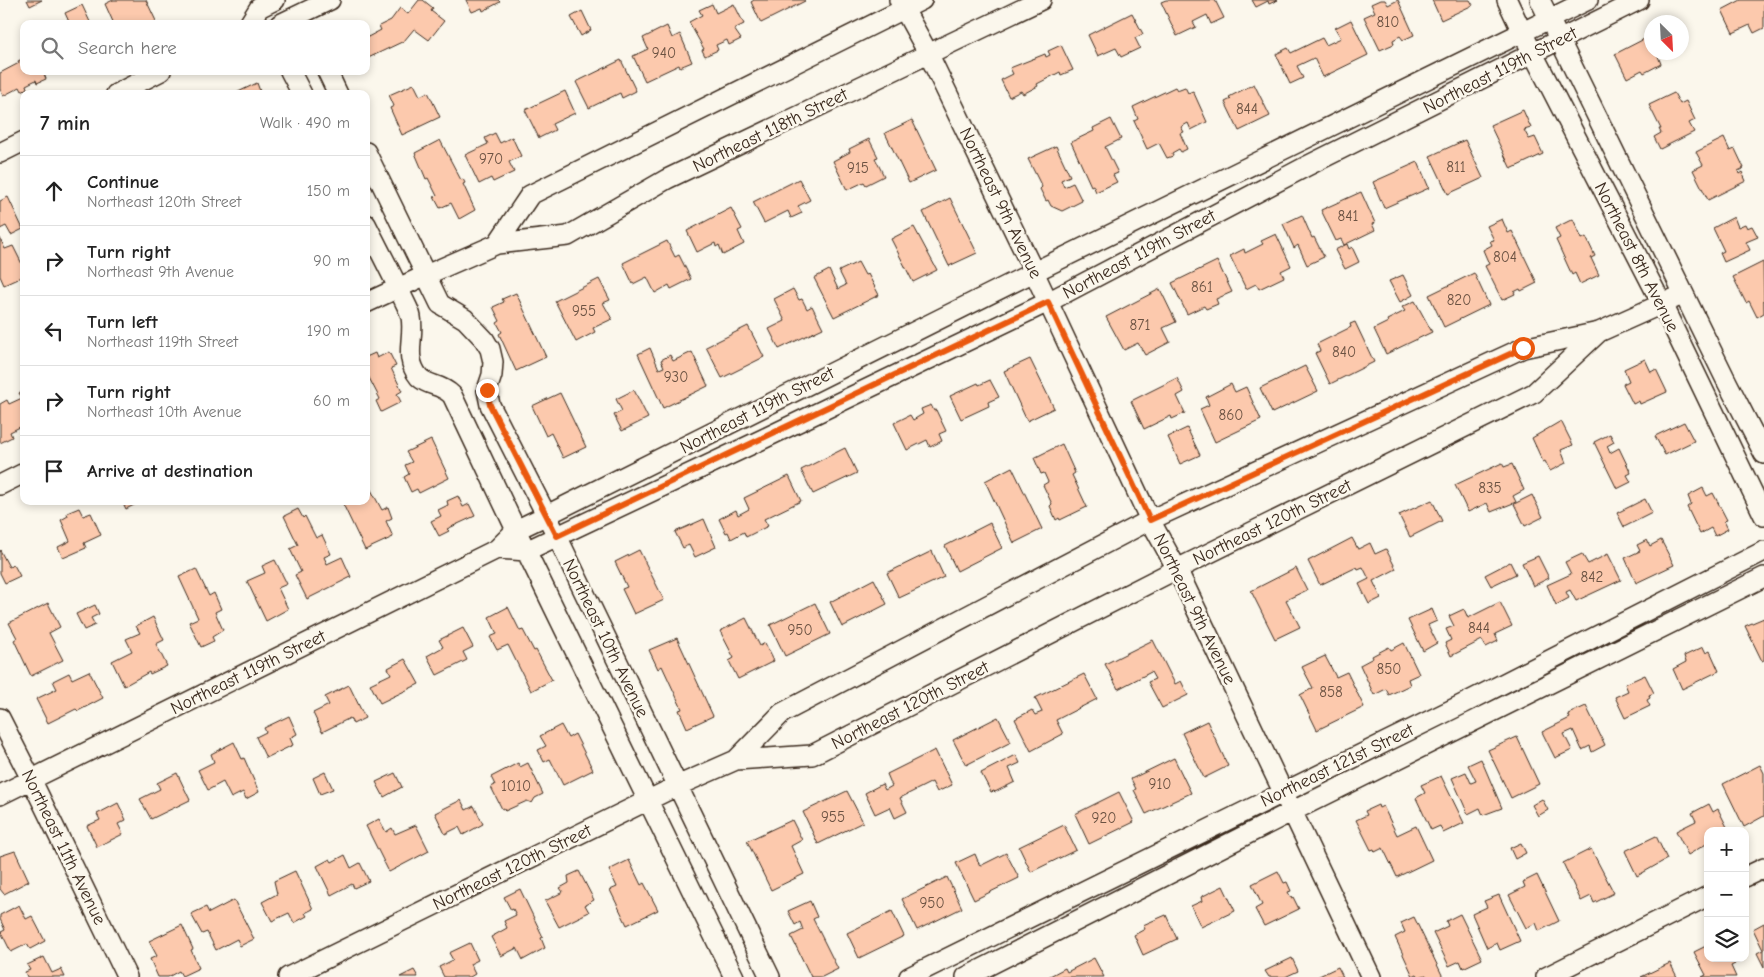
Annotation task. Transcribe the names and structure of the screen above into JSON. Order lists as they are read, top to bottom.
{
  "streets": {
    "street": [
      "Northeast 119th Street",
      "Northeast 118th Street",
      "Northeast 9th Avenue",
      "Northeast 8th Avenue",
      "Northeast 120th Street",
      "Northeast 10th Avenue",
      "Northeast 121st Street",
      "Northeast 11th Avenue"
    ]
  },
  "crossings": [
    ["Northeast 119th Street", "Northeast 9th Avenue"],
    ["Northeast 119th Street", "Northeast 8th Avenue"],
    ["Northeast 119th Street", "Northeast 10th Avenue"],
    ["Northeast 119th Street", "Northeast 11th Avenue"],
    ["Northeast 118th Street", "Northeast 9th Avenue"],
    ["Northeast 118th Street", "Northeast 10th Avenue"],
    ["Northeast 9th Avenue", "Northeast 120th Street"],
    ["Northeast 9th Avenue", "Northeast 121st Street"],
    ["Northeast 8th Avenue", "Northeast 120th Street"],
    ["Northeast 120th Street", "Northeast 10th Avenue"]
  ],
  "house_numbers": [
    "810",
    "940",
    "844",
    "970",
    "811",
    "915",
    "841",
    "804",
    "861",
    "820",
    "955",
    "871",
    "840",
    "930",
    "860",
    "835",
    "842",
    "844",
    "950",
    "850",
    "858",
    "910",
    "1010",
    "955",
    "920",
    "950"
  ],
  "north": "bottom right",
  "page": {
    "search": "Search here",
    "heading": ["7 min", "Walk · 490 m"],
    "list": [
      ["Continue", "Northeast 120th Street", "150 m"],
      ["Turn right", "Northeast 9th Avenue", "90 m"],
      ["Turn left", "Northeast 119th Street", "190 m"],
      ["Turn right", "Northeast 10th Avenue", "60 m"],
      "Arrive at destination"
    ],
    "map_buttons": ["+", "−"]
  }
}
